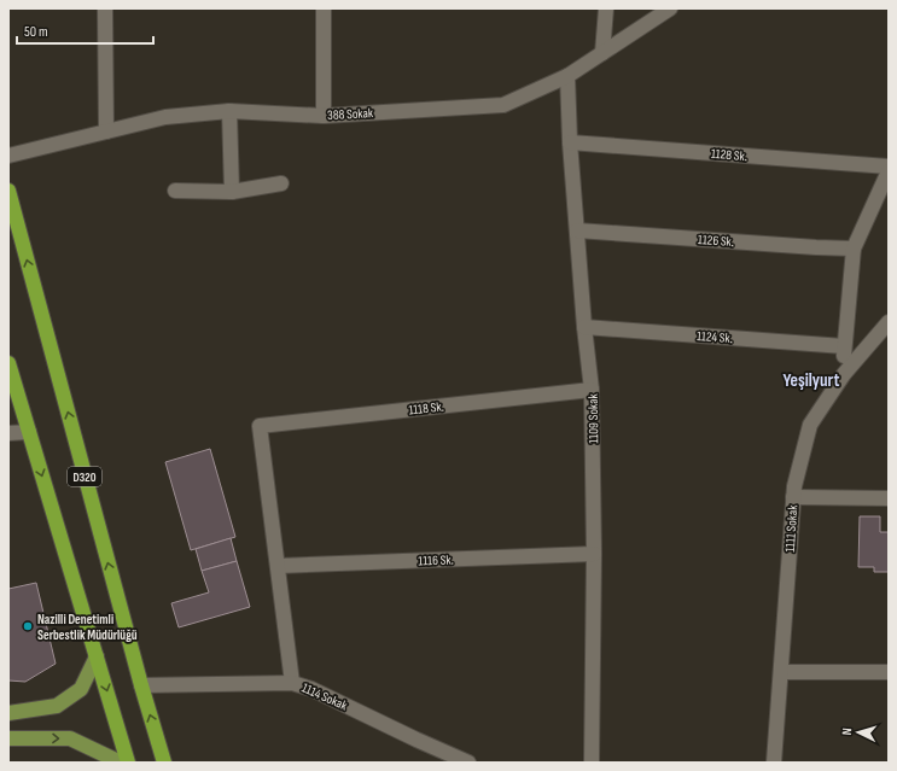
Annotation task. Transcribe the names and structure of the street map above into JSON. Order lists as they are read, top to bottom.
{
  "streets": {
    "highway": ["D320"],
    "street": [
      "388 Sokak",
      "1128 Sk.",
      "1126 Sk.",
      "1124 Sk.",
      "1118 Sk.",
      "1109 Sokak",
      "1111 Sokak",
      "1116 Sk.",
      "1114 Sokak"
    ]
  },
  "crossings": [
    ["388 Sokak", "1109 Sokak"],
    ["1128 Sk.", "1109 Sokak"],
    ["1126 Sk.", "1109 Sokak"],
    ["1124 Sk.", "1109 Sokak"],
    ["1118 Sk.", "1109 Sokak"],
    ["1118 Sk.", "1116 Sk."],
    ["1109 Sokak", "1116 Sk."],
    ["D320", "1114 Sokak"]
  ],
  "districts": ["Yeşilyurt"],
  "places": ["Nazilli Denetimli Serbestlik Müdürlüğü"],
  "scale_bar": "50 m",
  "north": "left"
}
